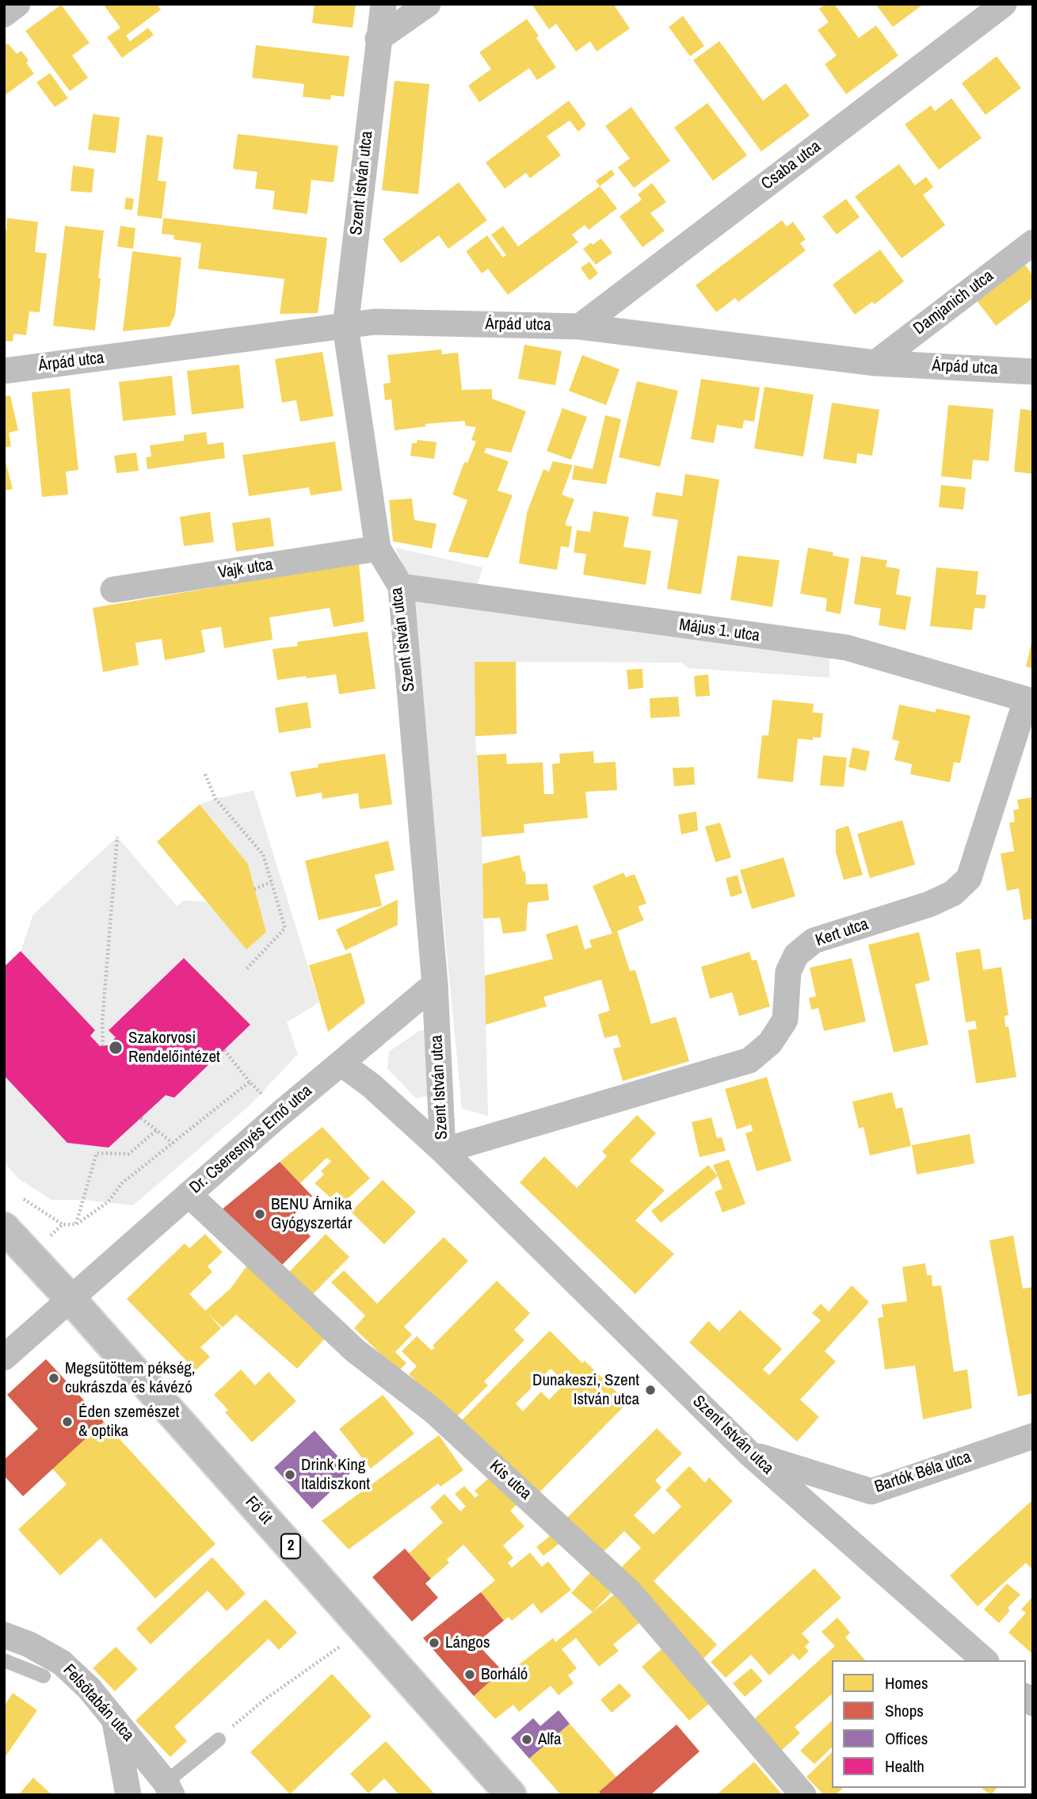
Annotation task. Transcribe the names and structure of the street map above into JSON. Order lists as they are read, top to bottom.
{
  "streets": {
    "main road": ["Fő út", "2"],
    "street": [
      "Csaba utca",
      "Szent István utca",
      "Damjanich utca",
      "Árpád utca",
      "Vajk utca",
      "Május 1. utca",
      "Kert utca",
      "Dr. Cseresnyés Ernő utca",
      "Bartók Béla utca",
      "Kis utca",
      "Felsőtabán utca"
    ]
  },
  "crossings": [
    ["Csaba utca", "Árpád utca"],
    ["Szent István utca", "Árpád utca"],
    ["Szent István utca", "Vajk utca"],
    ["Szent István utca", "Május 1. utca"],
    ["Szent István utca", "Kert utca"],
    ["Szent István utca", "Dr. Cseresnyés Ernő utca"],
    ["Szent István utca", "Bartók Béla utca"],
    ["Damjanich utca", "Árpád utca"],
    ["Május 1. utca", "Kert utca"],
    ["Dr. Cseresnyés Ernő utca", "Kis utca"],
    ["Dr. Cseresnyés Ernő utca", "Fő út"]
  ],
  "places": [
    "Szakorvosi Rendelőintézet",
    "BENU Árnika Gyógyszertár",
    "Megsütöttem pékség, cukrászda és kávézó",
    "Dunakeszi, Szent István utca",
    "Éden szemészet & optika",
    "Drink King Italdiszkont",
    "Lángos",
    "Borháló",
    "Alfa"
  ],
  "legend": [
    "Homes",
    "Shops",
    "Offices",
    "Health"
  ]
}
